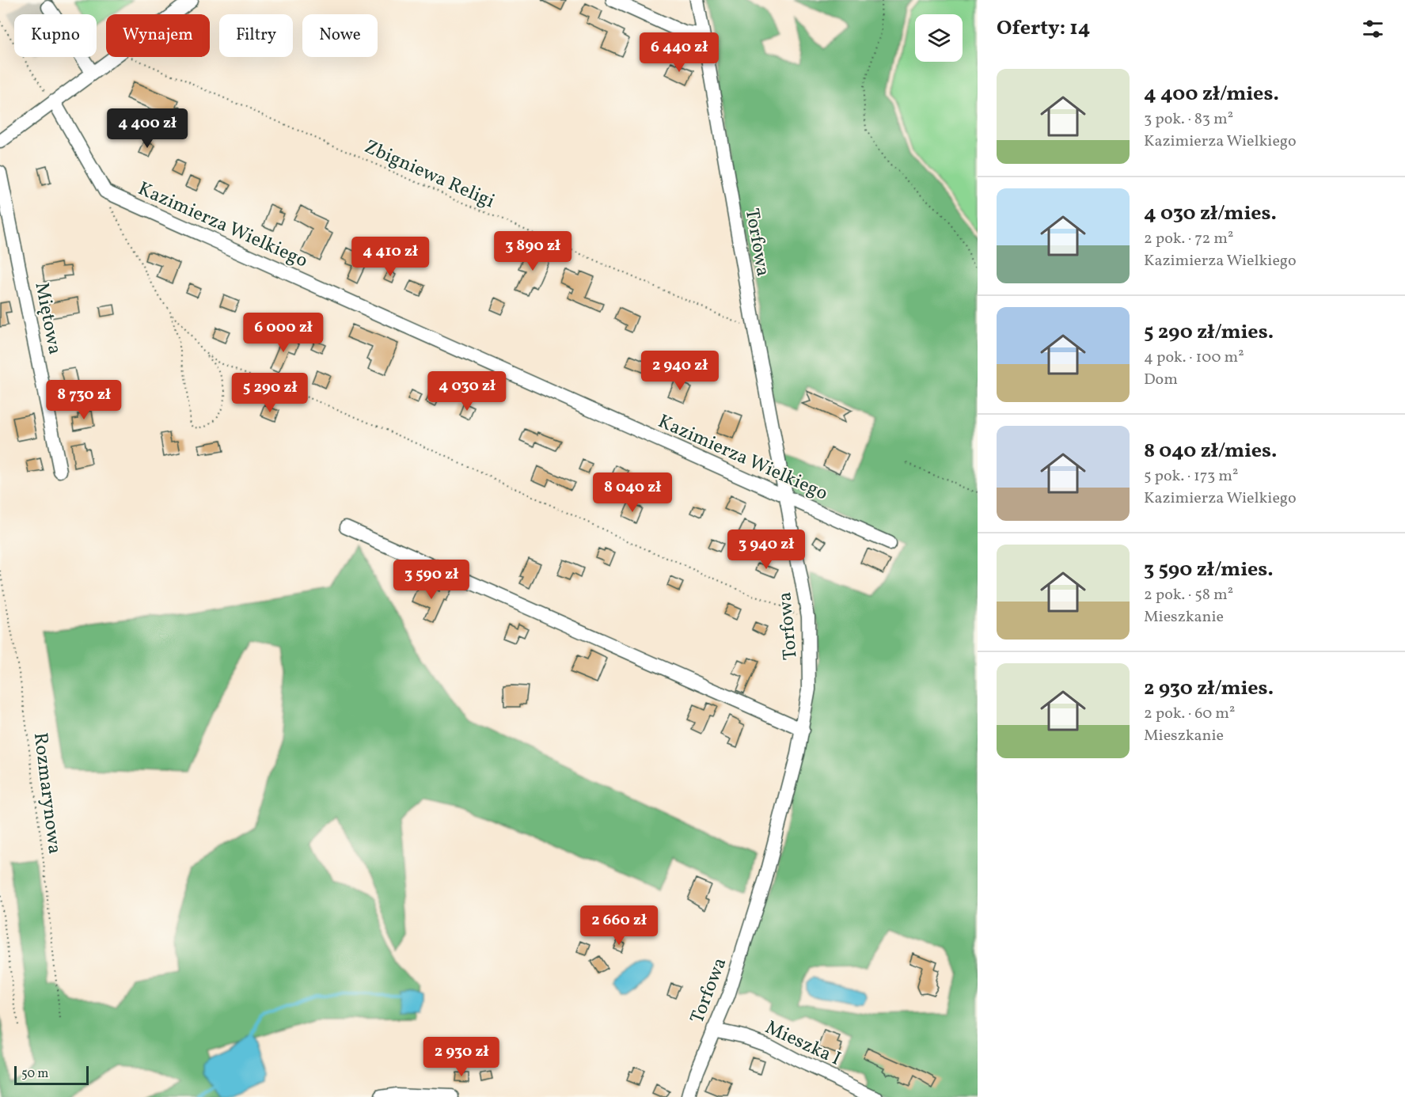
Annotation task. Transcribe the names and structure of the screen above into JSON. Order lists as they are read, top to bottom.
{
  "streets": {
    "street": [
      "Kazimierza Wielkiego",
      "Torfowa",
      "Miętowa",
      "Mieszka I"
    ],
    "path": ["Zbigniewa Religi", "Rozmarynowa"]
  },
  "crossings": [
    ["Zbigniewa Religi", "Torfowa"],
    ["Kazimierza Wielkiego", "Torfowa"],
    ["Torfowa", "Mieszka I"]
  ],
  "scale_bar": "50 m",
  "page": {
    "heading": "Oferty: 14",
    "chip": [
      "Kupno",
      "Wynajem",
      "Filtry",
      "Nowe"
    ],
    "price": [
      "6 440 zł",
      "4 400 zł",
      "3 890 zł",
      "4 410 zł",
      "6 000 zł",
      "2 940 zł",
      "4 030 zł",
      "5 290 zł",
      "8 730 zł",
      "8 040 zł",
      "3 940 zł",
      "3 590 zł",
      "2 660 zł",
      "2 930 zł"
    ],
    "list": [
      {
        "name": "4 400 zł/mies.",
        "note": "3 pok. · 83 m² · Kazimierza Wielkiego"
      },
      {
        "name": "4 030 zł/mies.",
        "note": "2 pok. · 72 m² · Kazimierza Wielkiego"
      },
      {
        "name": "5 290 zł/mies.",
        "note": "4 pok. · 100 m² · Dom"
      },
      {
        "name": "8 040 zł/mies.",
        "note": "5 pok. · 173 m² · Kazimierza Wielkiego"
      },
      {
        "name": "3 590 zł/mies.",
        "note": "2 pok. · 58 m² · Mieszkanie"
      },
      {
        "name": "2 930 zł/mies.",
        "note": "2 pok. · 60 m² · Mieszkanie"
      }
    ],
    "scale": "50 m"
  }
}
